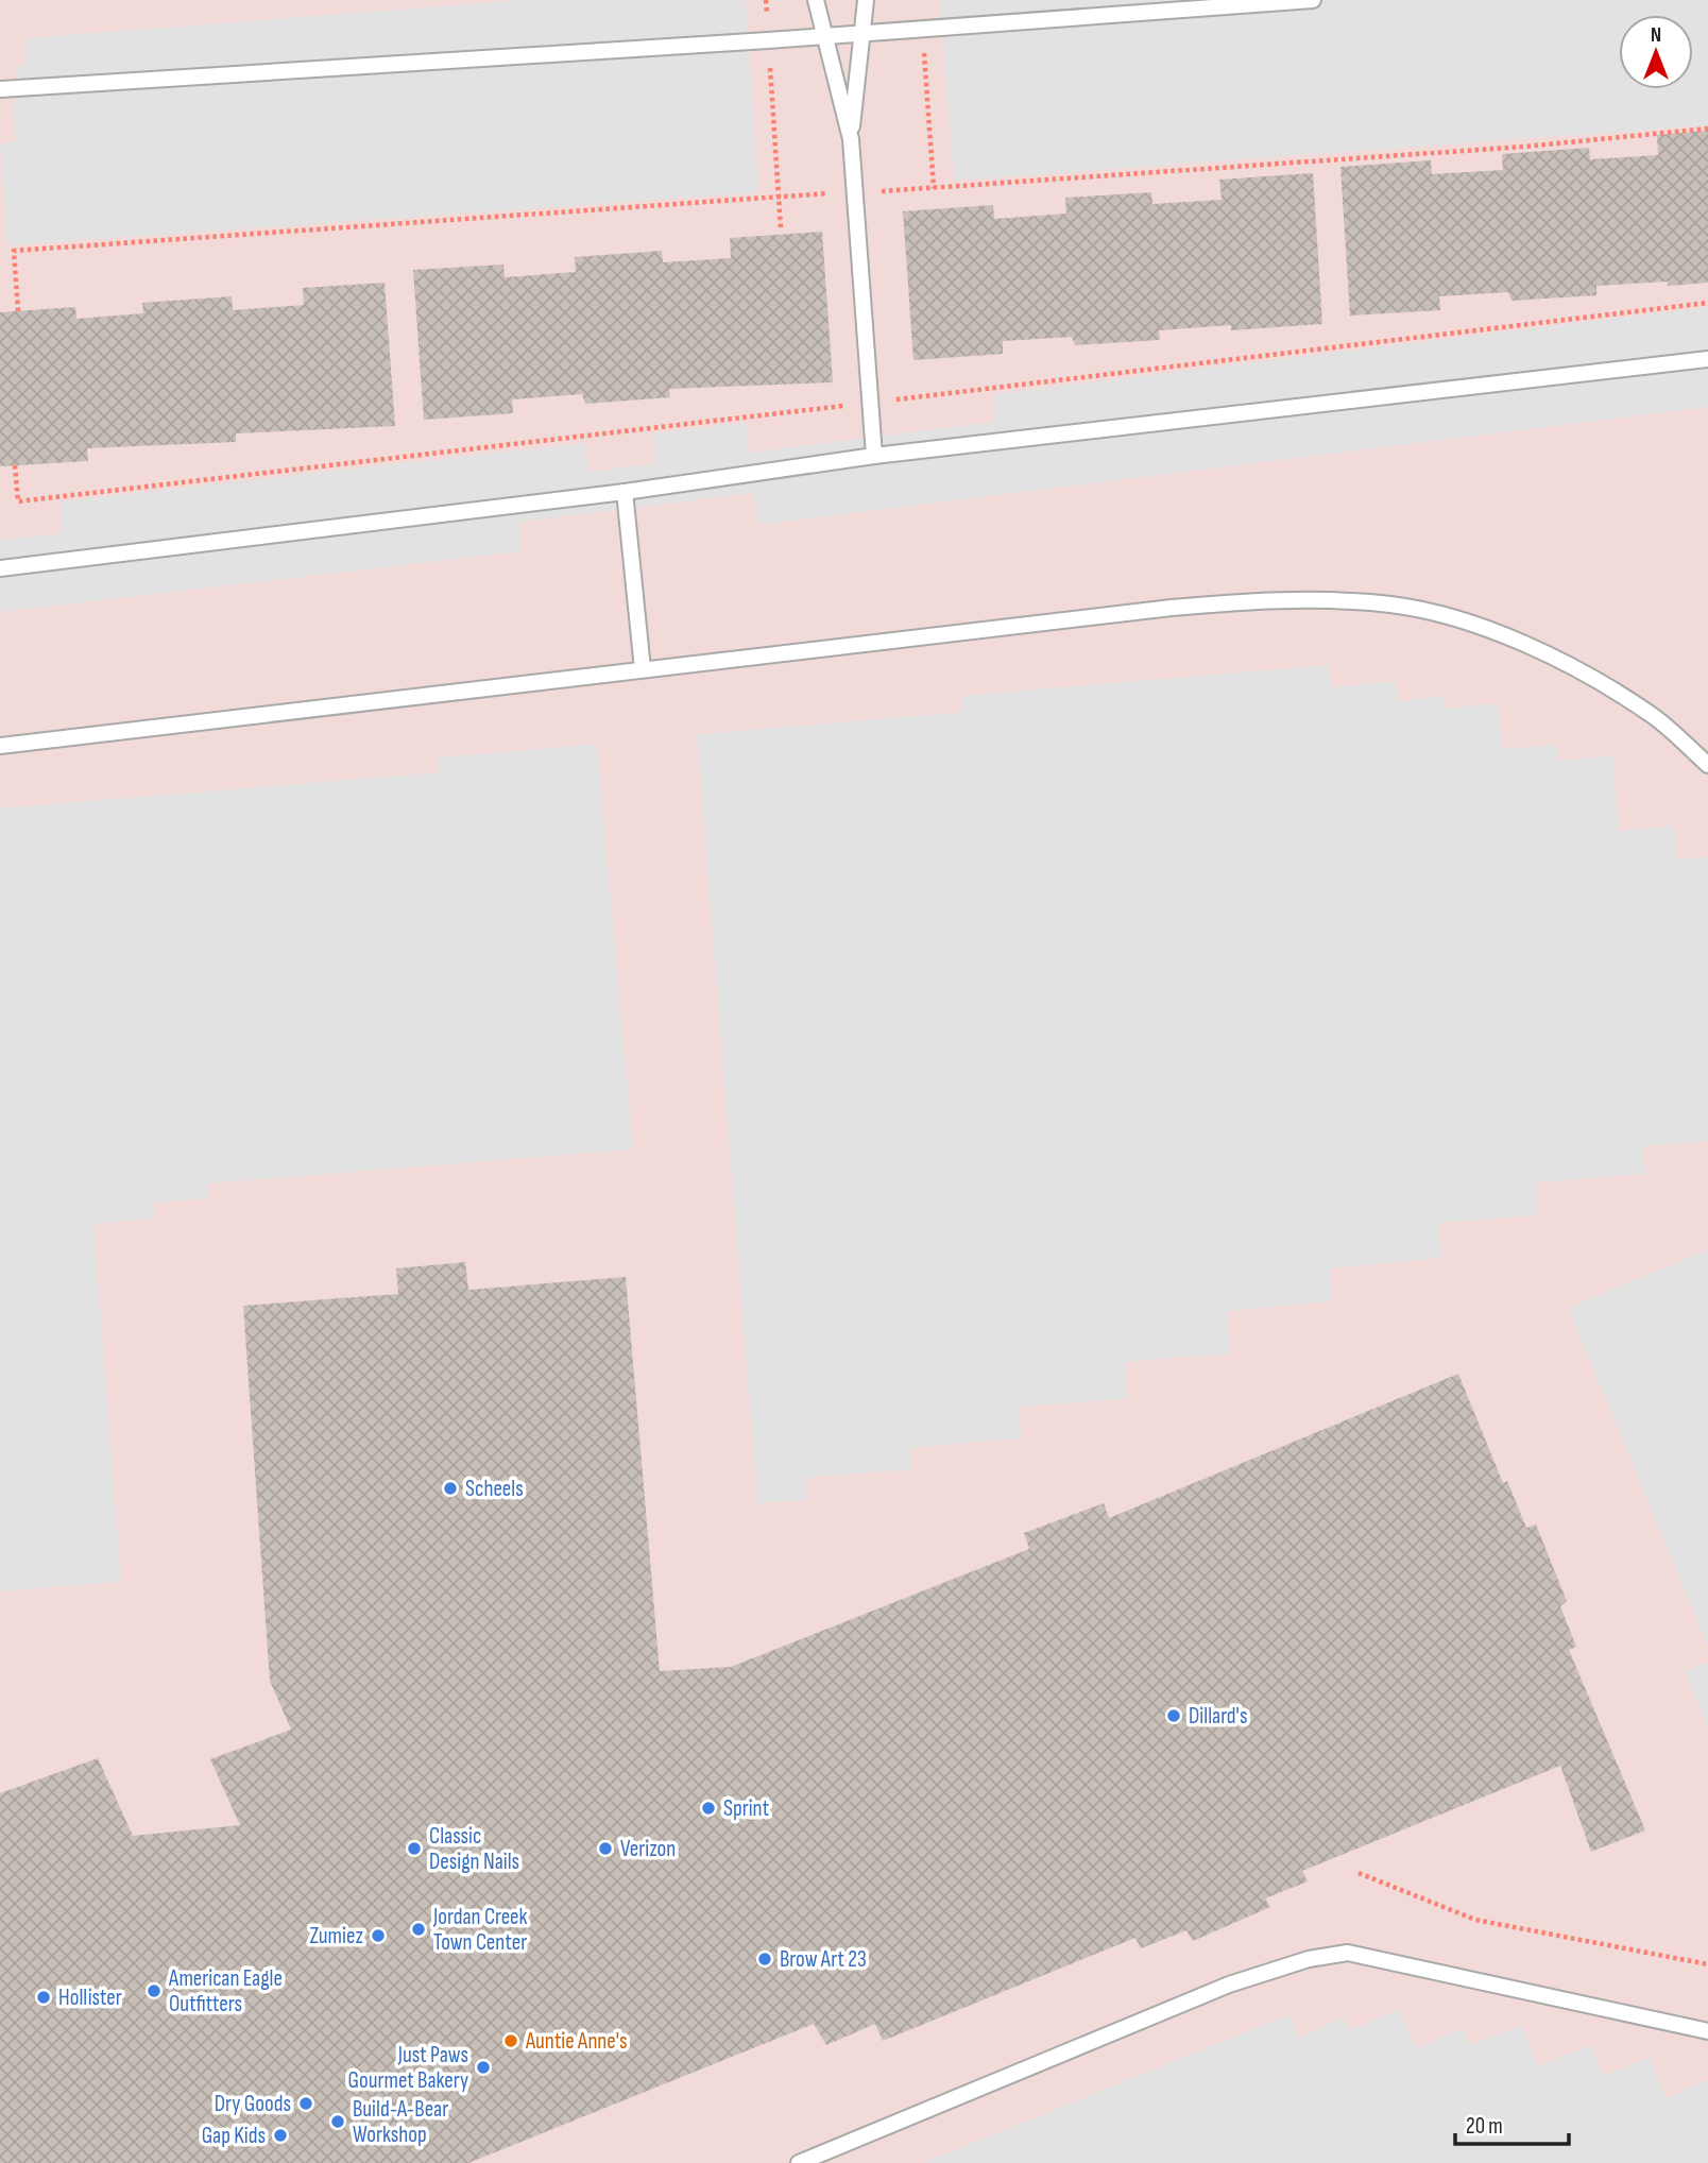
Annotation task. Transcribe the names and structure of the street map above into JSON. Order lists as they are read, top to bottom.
{
  "places": [
    "Scheels",
    "Dillard's",
    "Sprint",
    "Classic Design Nails",
    "Verizon",
    "Jordan Creek Town Center",
    "Zumiez",
    "Brow Art 23",
    "American Eagle Outfitters",
    "Hollister",
    "Auntie Anne's",
    "Just Paws Gourmet Bakery",
    "Dry Goods",
    "Build-A-Bear Workshop",
    "Gap Kids"
  ],
  "scale_bar": "20 m",
  "north": "top"
}
